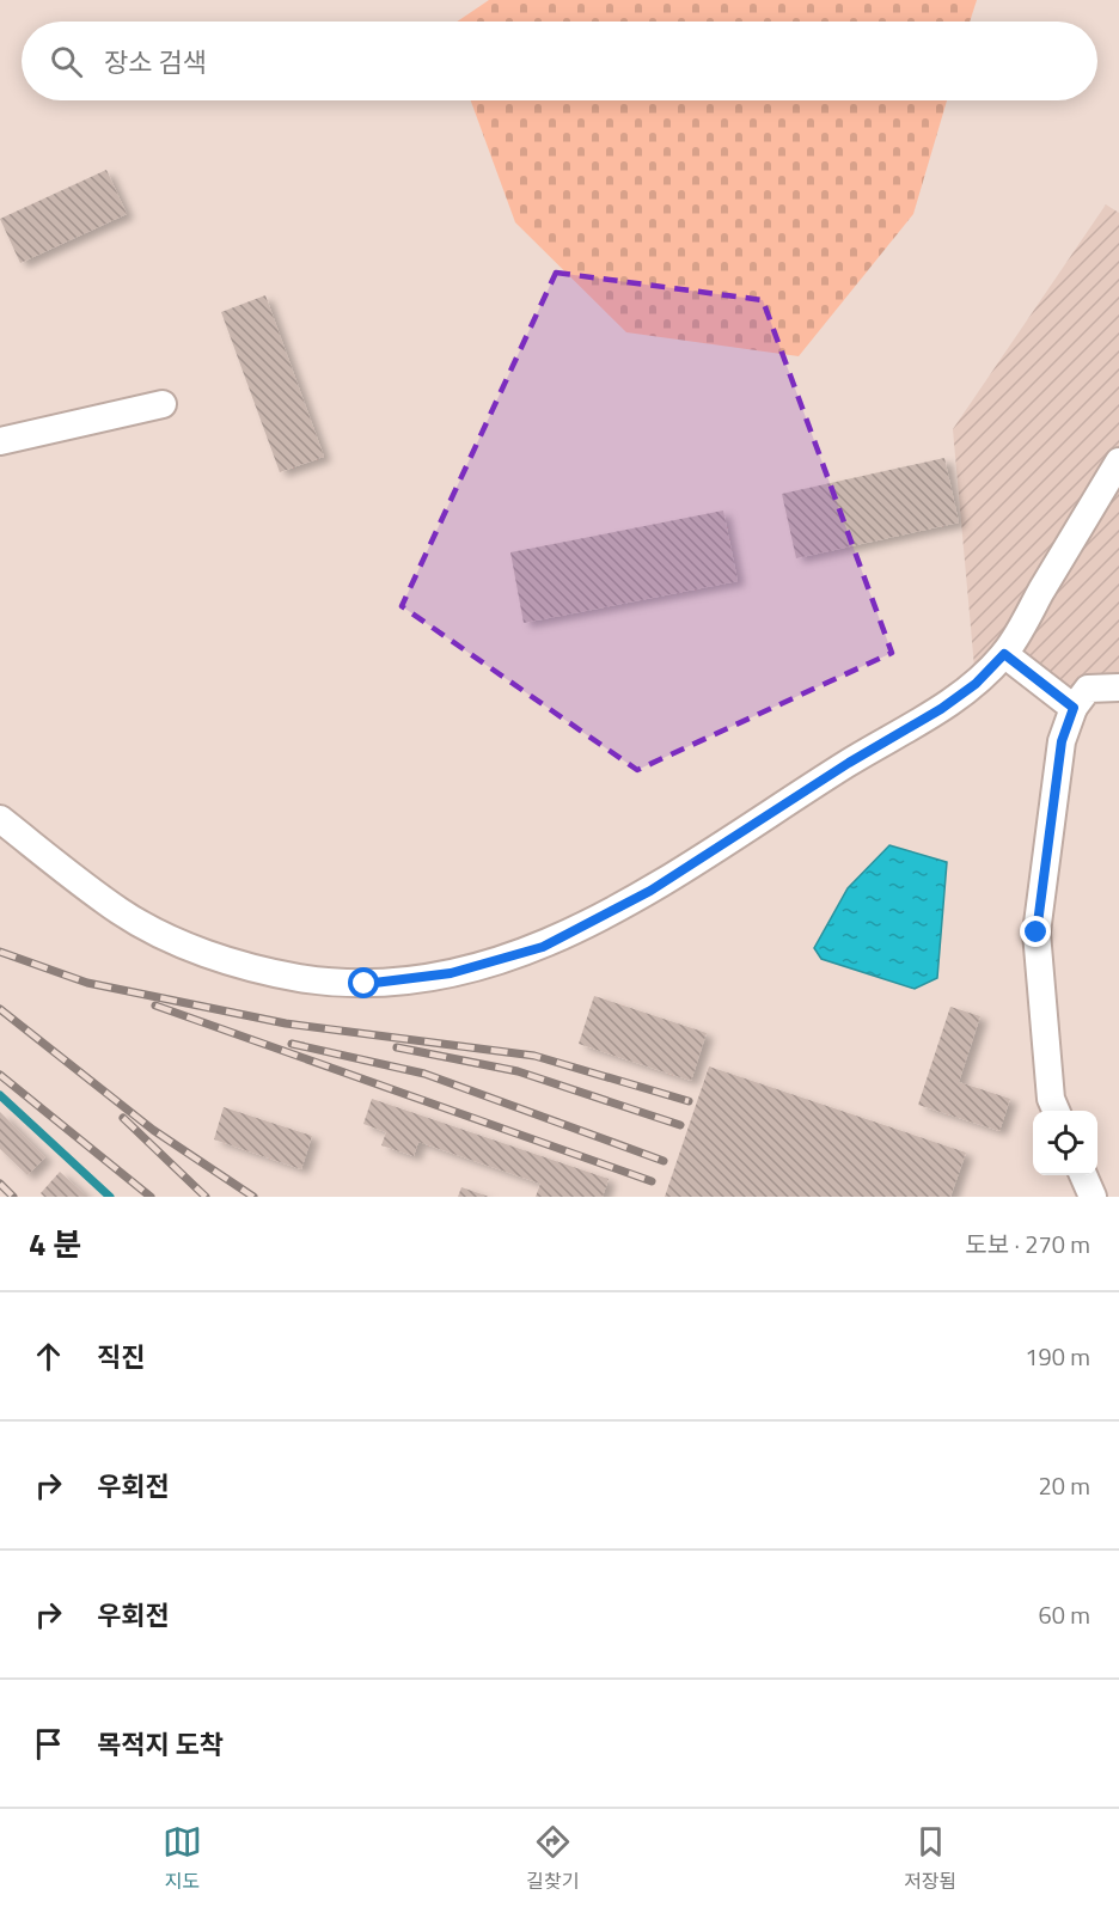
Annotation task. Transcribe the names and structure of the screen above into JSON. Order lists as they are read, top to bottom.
{
  "page": {
    "search": "장소 검색",
    "heading": ["4 분", "도보 · 270 m"],
    "list": [
      ["직진", "190 m"],
      ["우회전", "20 m"],
      ["우회전", "60 m"],
      "목적지 도착"
    ],
    "nav": ["지도", "길찾기", "저장됨"]
  }
}
